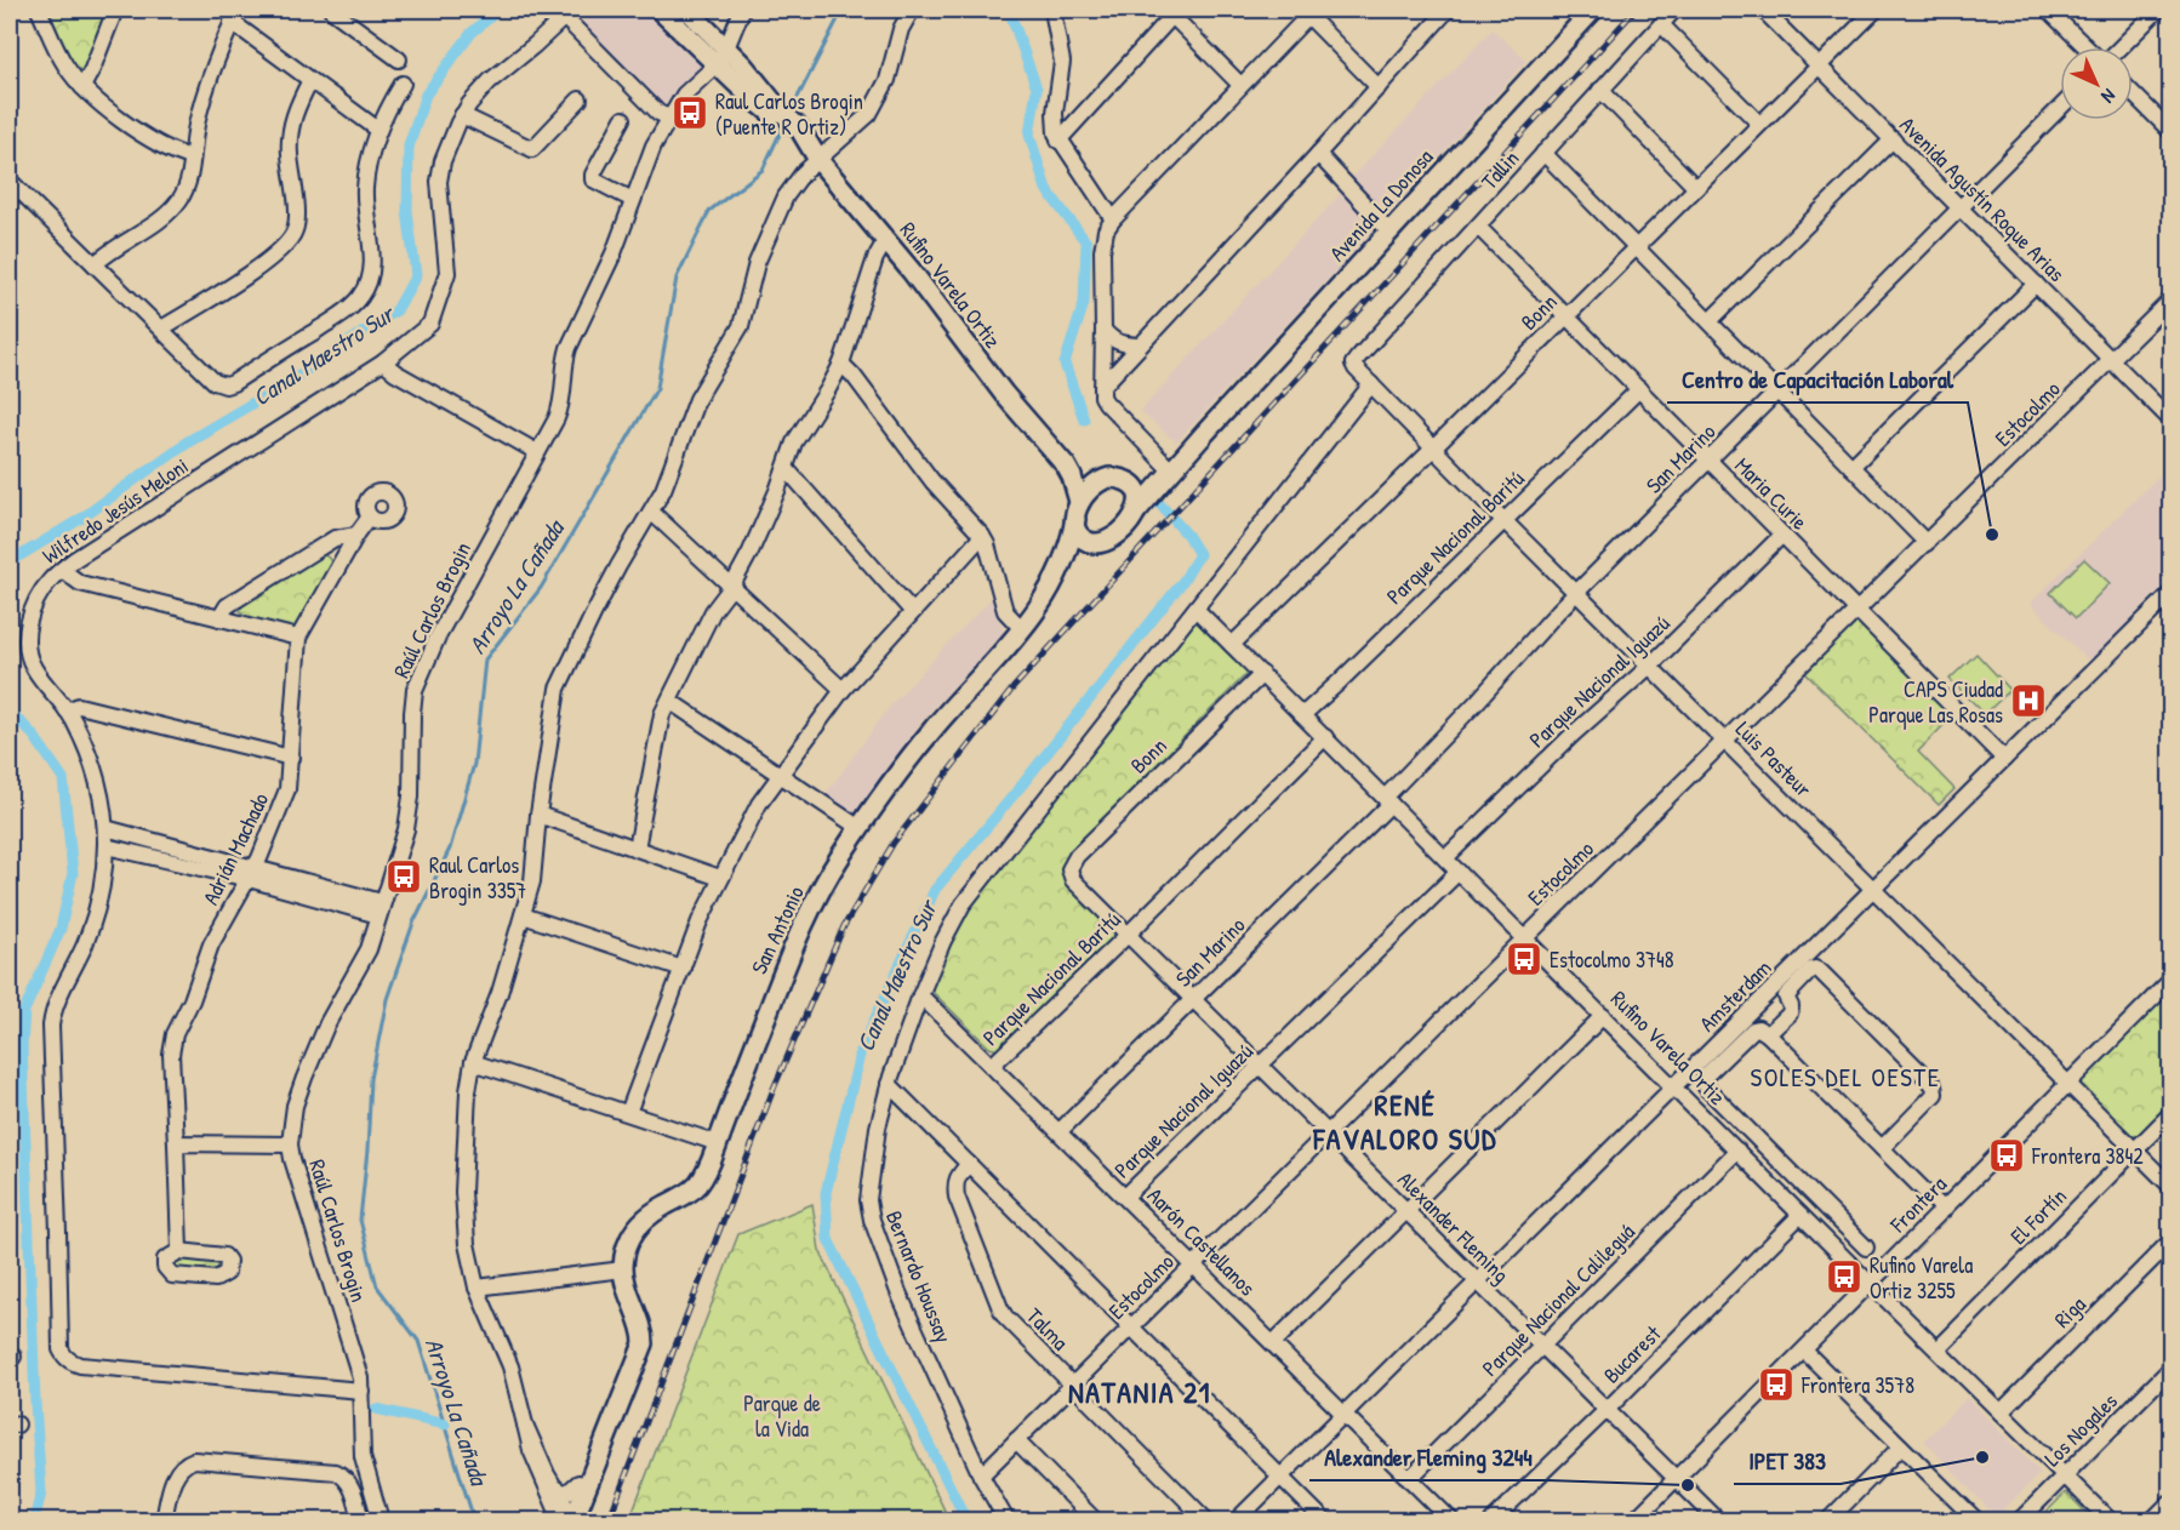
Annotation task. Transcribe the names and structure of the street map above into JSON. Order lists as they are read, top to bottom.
{
  "streets": {
    "main road": ["Avenida La Donosa", "Rufino Varela Ortiz", "San Antonio"],
    "street": [
      "Tallin",
      "Avenida Agustín Roque Arias",
      "Bonn",
      "Estocolmo",
      "San Marino",
      "Maria Curie",
      "Wilfredo Jesús Meloni",
      "Parque Nacional Baritú",
      "Raúl Carlos Brogin",
      "Parque Nacional Iguazú",
      "Luis Pasteur",
      "Adrián Machado",
      "Amsterdam",
      "Frontera",
      "El Fortín",
      "Alexander Fleming",
      "Aarón Castellanos",
      "Bernardo Houssay",
      "Parque Nacional Calileguá",
      "Riga",
      "Talma",
      "Bucarest",
      "Los Nogales"
    ]
  },
  "crossings": [
    ["Tallin", "Maria Curie"],
    ["Tallin", "Luis Pasteur"],
    ["Avenida Agustín Roque Arias", "Bonn"],
    ["Avenida Agustín Roque Arias", "Estocolmo"],
    ["Avenida Agustín Roque Arias", "San Marino"],
    ["Avenida La Donosa", "Rufino Varela Ortiz"],
    ["Avenida La Donosa", "San Antonio"],
    ["Rufino Varela Ortiz", "Bonn"],
    ["Rufino Varela Ortiz", "Estocolmo"],
    ["Rufino Varela Ortiz", "San Marino"],
    ["Rufino Varela Ortiz", "Parque Nacional Baritú"],
    ["Rufino Varela Ortiz", "Raúl Carlos Brogin"],
    ["Rufino Varela Ortiz", "Parque Nacional Iguazú"],
    ["Rufino Varela Ortiz", "San Antonio"],
    ["Rufino Varela Ortiz", "Amsterdam"],
    ["Rufino Varela Ortiz", "Frontera"],
    ["Rufino Varela Ortiz", "El Fortín"],
    ["Rufino Varela Ortiz", "Bernardo Houssay"],
    ["Rufino Varela Ortiz", "Parque Nacional Calileguá"],
    ["Rufino Varela Ortiz", "Riga"],
    ["Rufino Varela Ortiz", "Bucarest"],
    ["Rufino Varela Ortiz", "Los Nogales"],
    ["Bonn", "Maria Curie"],
    ["Bonn", "Luis Pasteur"],
    ["Bonn", "Alexander Fleming"],
    ["Estocolmo", "Maria Curie"],
    ["Estocolmo", "Luis Pasteur"],
    ["Estocolmo", "Alexander Fleming"],
    ["Estocolmo", "Aarón Castellanos"],
    ["Estocolmo", "Bernardo Houssay"],
    ["Estocolmo", "Talma"],
    ["San Marino", "Maria Curie"],
    ["San Marino", "Luis Pasteur"],
    ["San Marino", "Alexander Fleming"],
    ["San Marino", "Aarón Castellanos"],
    ["Maria Curie", "Parque Nacional Baritú"],
    ["Maria Curie", "Parque Nacional Iguazú"],
    ["Maria Curie", "Amsterdam"],
    ["Wilfredo Jesús Meloni", "Raúl Carlos Brogin"],
    ["Parque Nacional Baritú", "Luis Pasteur"],
    ["Parque Nacional Baritú", "Alexander Fleming"],
    ["Parque Nacional Baritú", "Aarón Castellanos"],
    ["Parque Nacional Iguazú", "Luis Pasteur"],
    ["Parque Nacional Iguazú", "Alexander Fleming"],
    ["Parque Nacional Iguazú", "Aarón Castellanos"],
    ["Luis Pasteur", "Amsterdam"],
    ["Luis Pasteur", "Frontera"],
    ["Luis Pasteur", "El Fortín"],
    ["Luis Pasteur", "Bernardo Houssay"],
    ["Amsterdam", "Alexander Fleming"],
    ["Amsterdam", "Aarón Castellanos"],
    ["Frontera", "Alexander Fleming"],
    ["Alexander Fleming", "Parque Nacional Calileguá"],
    ["Alexander Fleming", "Bucarest"],
    ["Aarón Castellanos", "Bernardo Houssay"],
    ["Aarón Castellanos", "Parque Nacional Calileguá"]
  ],
  "districts": ["SOLES DEL OESTE", "RENÉ FAVALORO SUD", "NATANIA 21"],
  "water": ["Canal Maestro Sur", "Arroyo La Cañada"],
  "parks": ["Parque de la Vida"],
  "places": {
    "bus stop": [
      "Raul Carlos Brogin (Puente R Ortiz)",
      "Raul Carlos Brogin 3357",
      "Estocolmo 3748",
      "Frontera 3842",
      "Rufino Varela Ortiz 3255",
      "Frontera 3578"
    ],
    "other": ["Centro de Capacitación Laboral", "IPET 383", "Alexander Fleming 3244"],
    "hospital": ["CAPS Ciudad Parque Las Rosas"]
  },
  "north": "bottom right"
}
